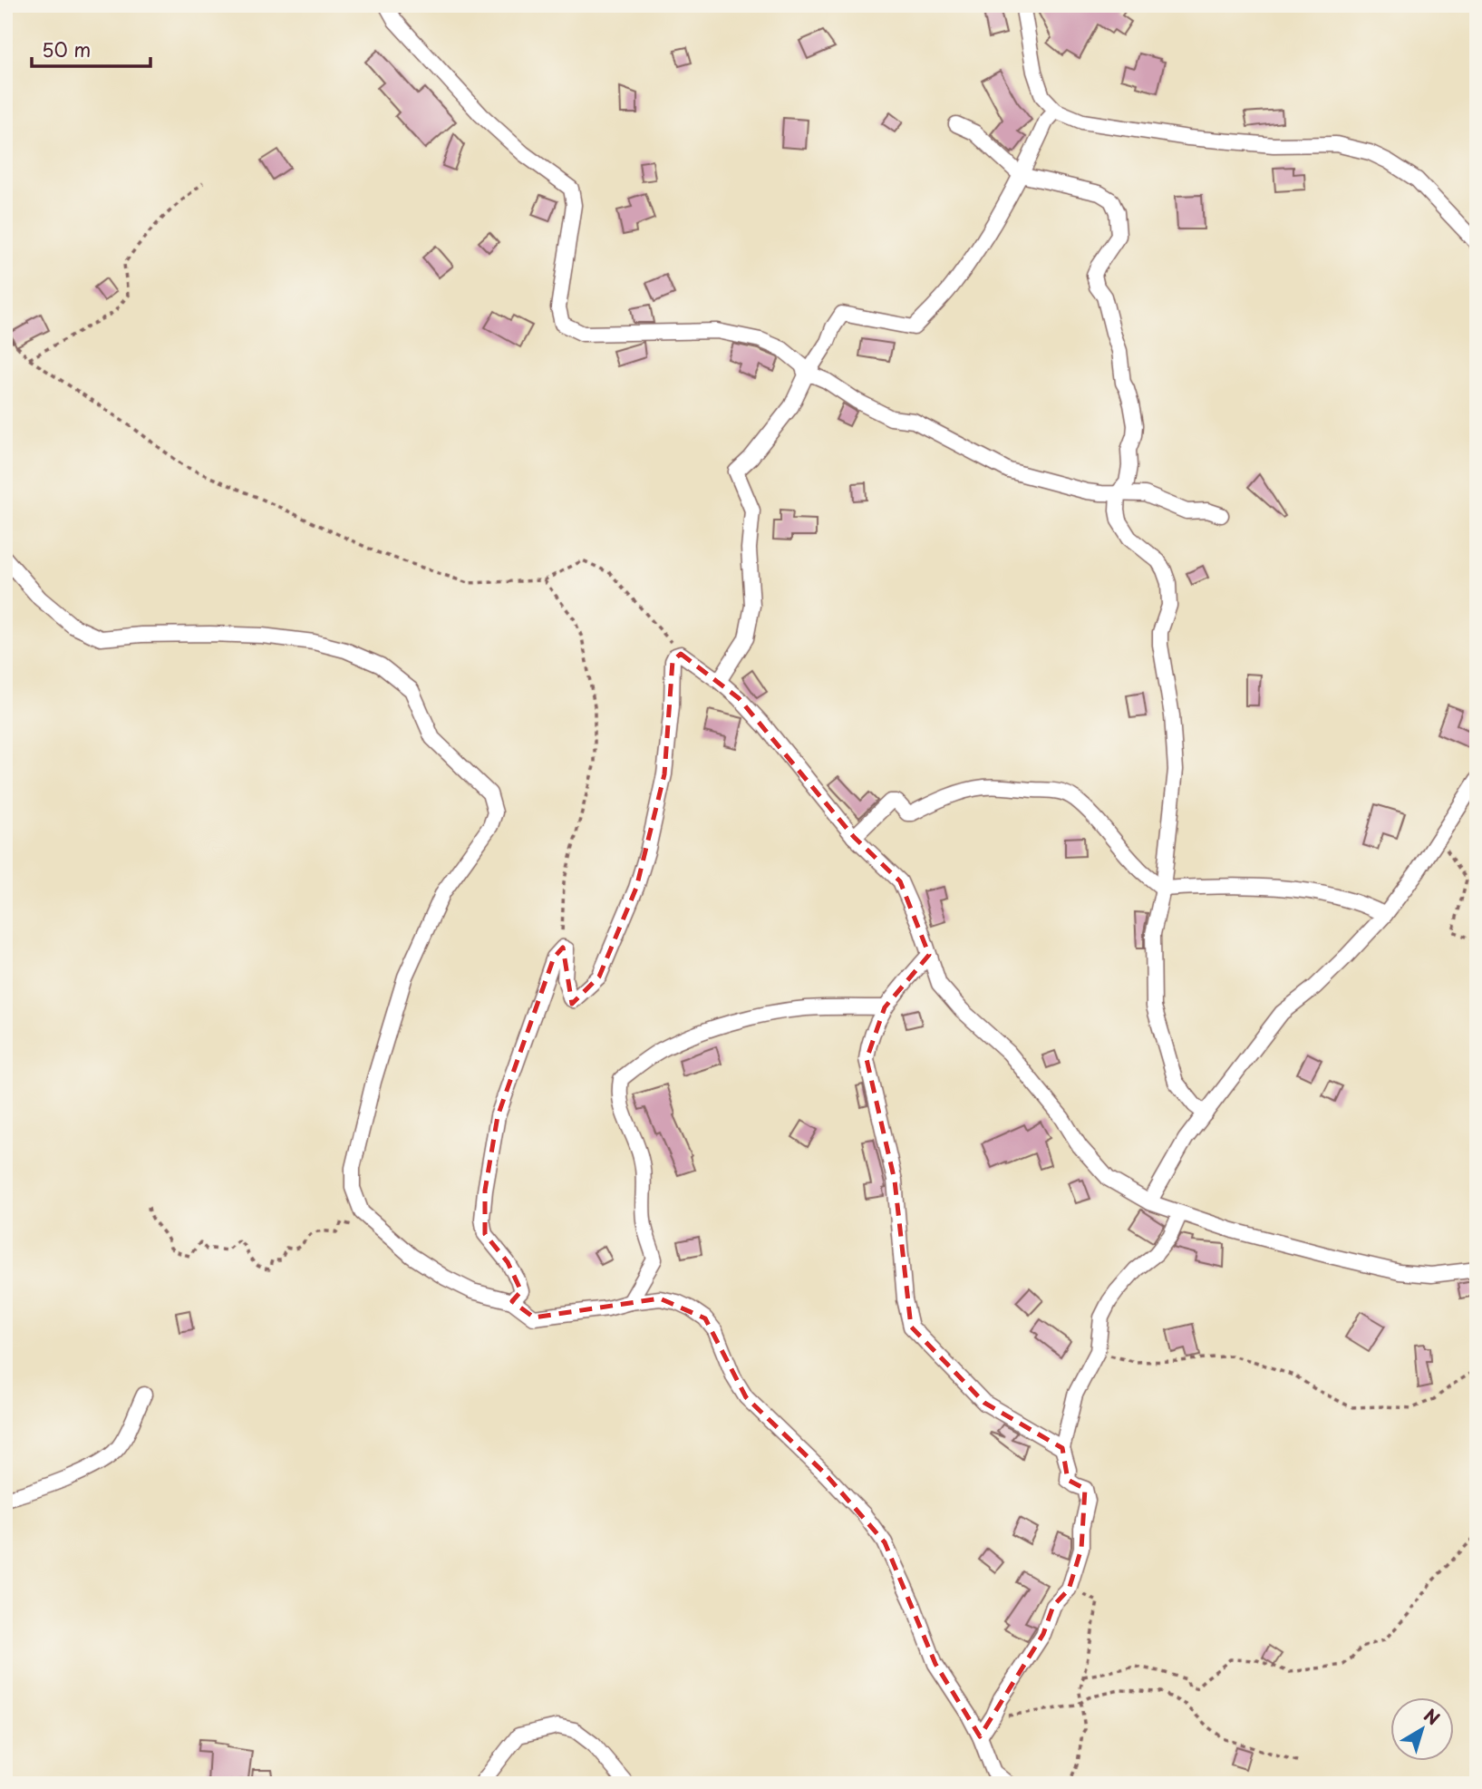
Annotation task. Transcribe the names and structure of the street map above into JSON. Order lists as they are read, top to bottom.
{
  "scale_bar": "50 m",
  "north": "top right"
}
